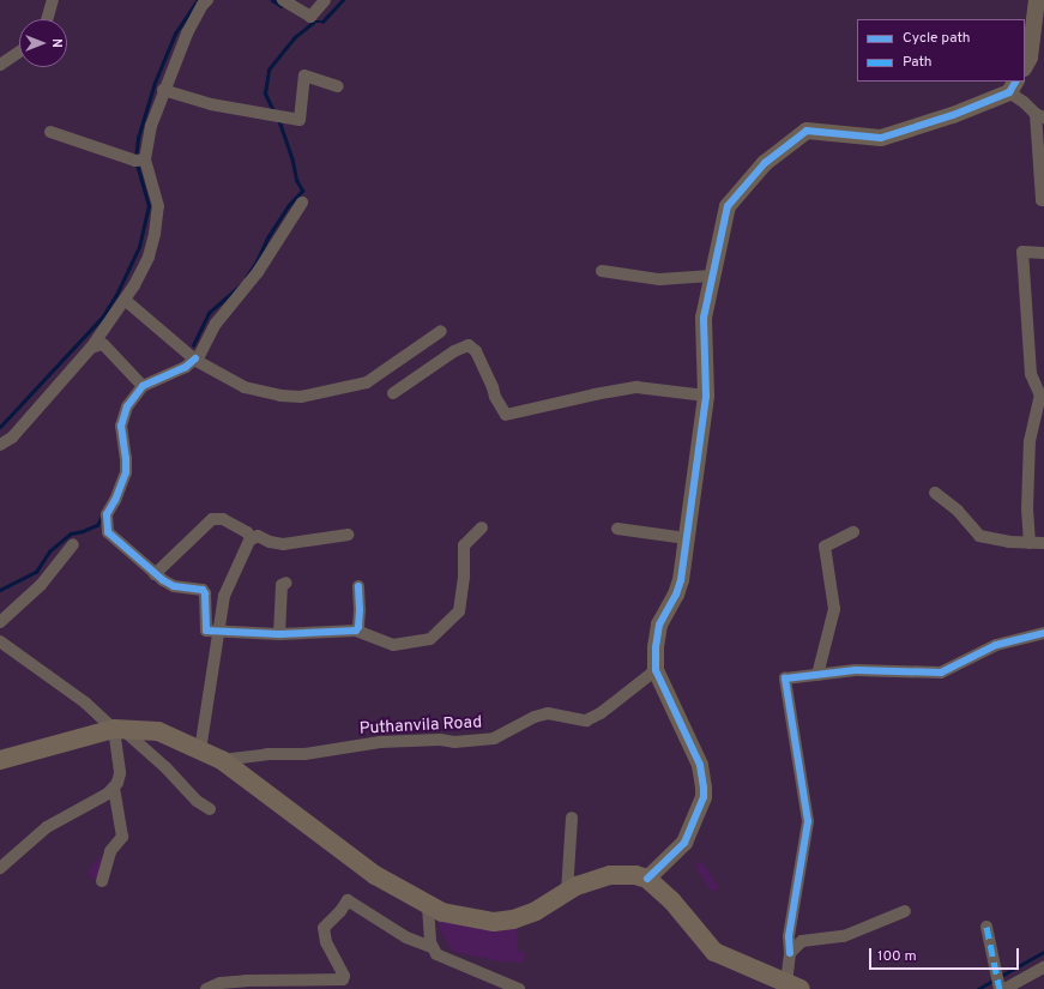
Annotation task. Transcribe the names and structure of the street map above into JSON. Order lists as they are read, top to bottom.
{
  "streets": {
    "street": ["Puthanvila Road"]
  },
  "legend": ["Cycle path", "Path"],
  "scale_bar": "100 m",
  "north": "right"
}
